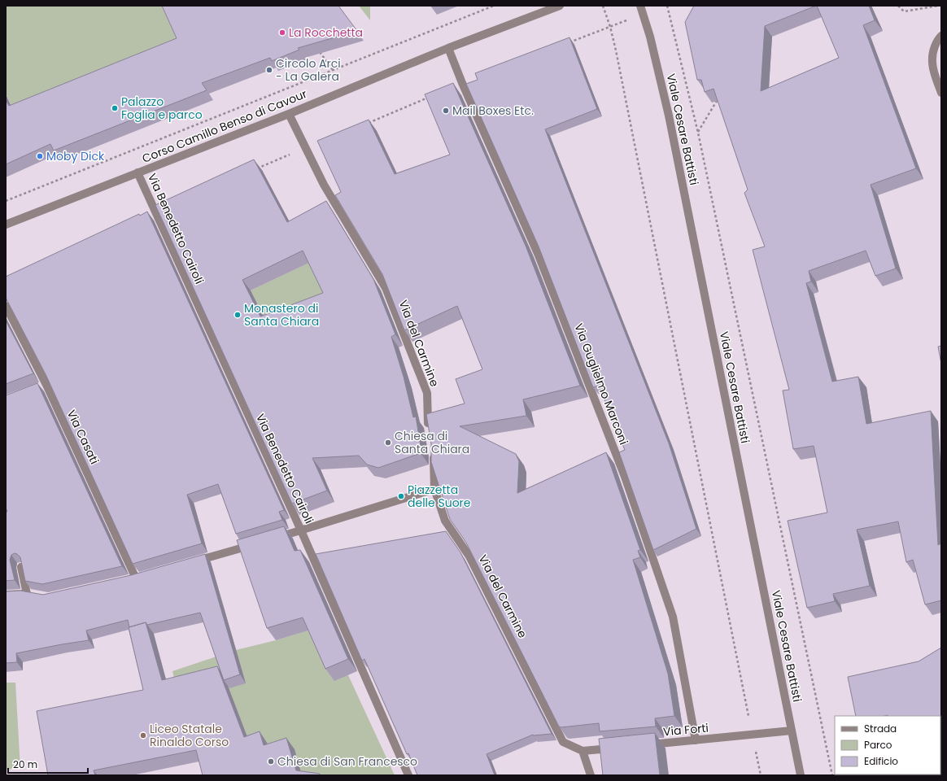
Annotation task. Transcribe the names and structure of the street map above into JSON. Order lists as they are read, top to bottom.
{
  "streets": {
    "street": [
      "Corso Camillo Benso di Cavour",
      "Viale Cesare Battisti",
      "Via Benedetto Cairoli",
      "Via del Carmine",
      "Via Guglielmo Marconi",
      "Via Casati",
      "Via Forti"
    ]
  },
  "crossings": [
    ["Corso Camillo Benso di Cavour", "Via Benedetto Cairoli"],
    ["Corso Camillo Benso di Cavour", "Via del Carmine"],
    ["Corso Camillo Benso di Cavour", "Via Guglielmo Marconi"],
    ["Viale Cesare Battisti", "Via Forti"],
    ["Via Guglielmo Marconi", "Via Forti"]
  ],
  "places": [
    "La Rocchetta",
    "Circolo Arci - La Galera",
    "Palazzo Foglia e parco",
    "Mail Boxes Etc.",
    "Moby Dick",
    "Monastero di Santa Chiara",
    "Chiesa di Santa Chiara",
    "Piazzetta delle Suore",
    "Liceo Statale Rinaldo Corso",
    "Chiesa di San Francesco"
  ],
  "legend": ["Strada", "Parco", "Edificio"],
  "scale_bar": "20 m"
}
